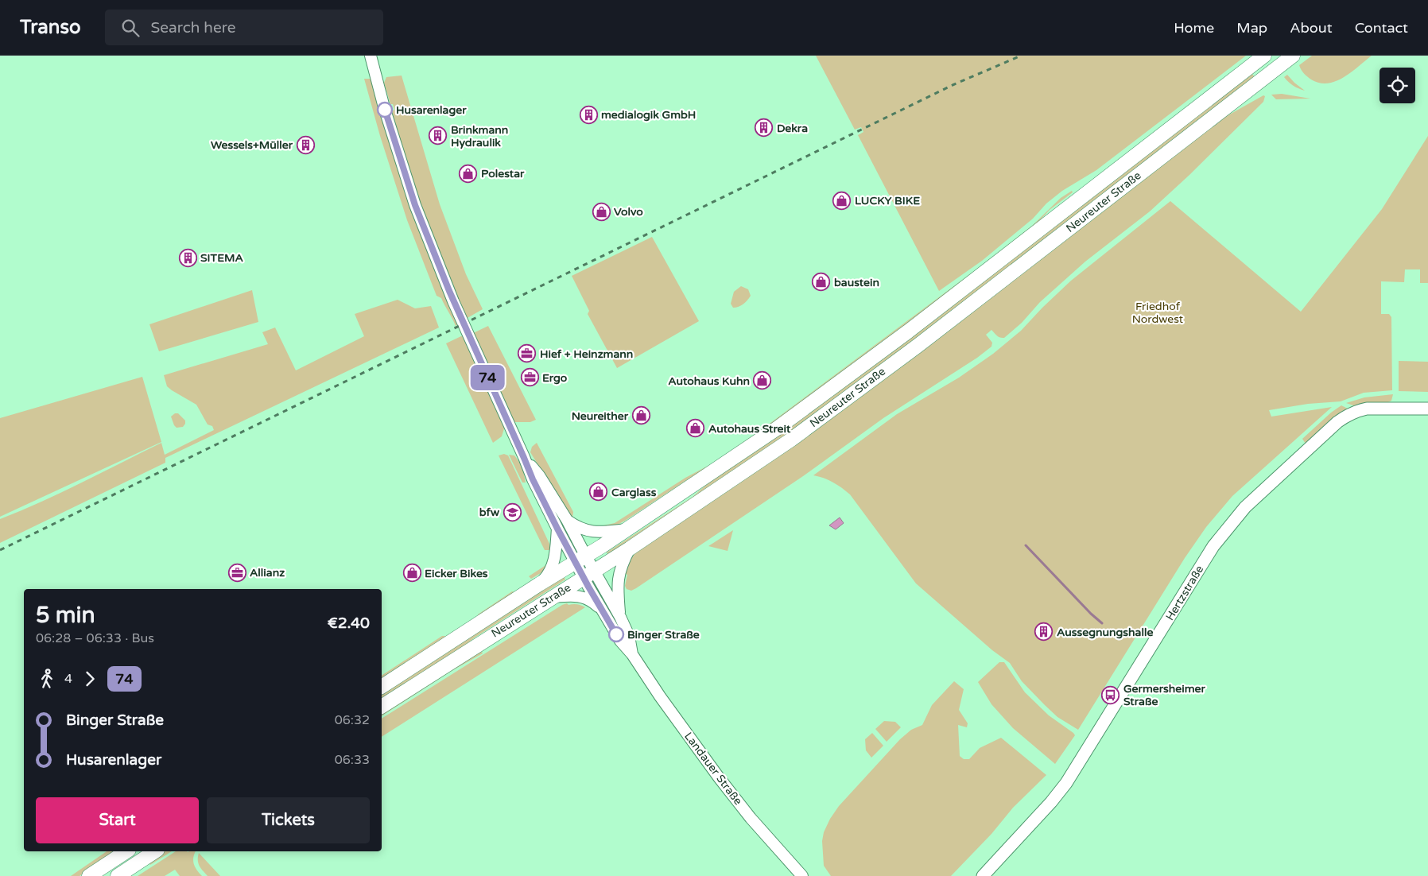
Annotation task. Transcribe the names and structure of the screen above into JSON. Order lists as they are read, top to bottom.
{
  "streets": {
    "main road": ["Neureuter Straße", "Hertzstraße"],
    "street": ["Landauer Straße"]
  },
  "crossings": [
    ["Neureuter Straße", "Landauer Straße"]
  ],
  "parks": ["Friedhof Nordwest"],
  "places": {
    "other": ["Husarenlager", "Binger Straße"],
    "building": [
      "medialogik GmbH",
      "Dekra",
      "Brinkmann Hydraulik",
      "Wessels+Müller",
      "SITEMA",
      "Aussegnungshalle"
    ],
    "shop": [
      "Polestar",
      "LUCKY BIKE",
      "Volvo",
      "baustein",
      "Autohaus Kuhn",
      "Neureither",
      "Autohaus Streit",
      "Carglass",
      "Eicker Bikes"
    ],
    "office": ["Hief + Heinzmann", "Ergo", "Allianz"],
    "school or university": ["bfw"],
    "bus stop": ["Germersheimer Straße"]
  },
  "lines": ["bus line 74"],
  "page": {
    "header": "Transo",
    "search": "Search here",
    "nav": [
      "Home",
      "Map",
      "About",
      "Contact"
    ],
    "on_map": "74",
    "heading": ["5 min", "06:28 – 06:33 · Bus", "€2.40"],
    "legs": ["4", "74"],
    "list": [
      {
        "name": "Binger Straße",
        "value": "06:32"
      },
      {
        "name": "Husarenlager",
        "value": "06:33"
      }
    ],
    "buttons": ["Start", "Tickets"]
  }
}
